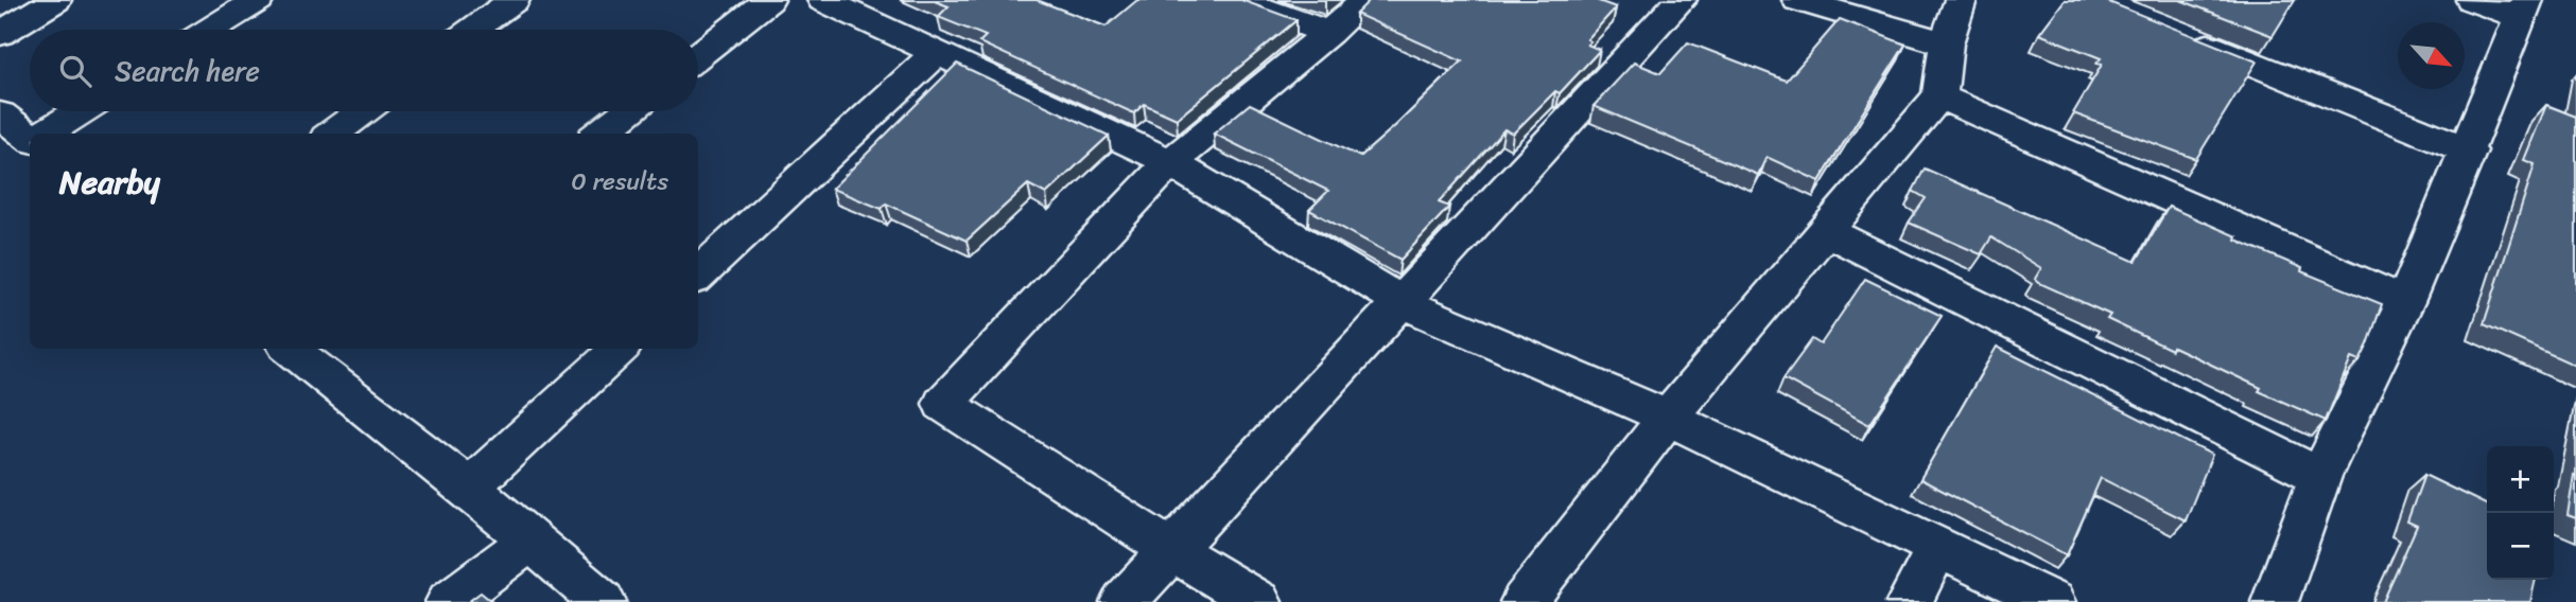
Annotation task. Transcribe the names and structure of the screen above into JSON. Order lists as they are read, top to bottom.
{
  "north": "bottom right",
  "page": {
    "search": "Search here",
    "heading": ["Nearby", "0 results"],
    "map_buttons": ["+", "−"]
  }
}
